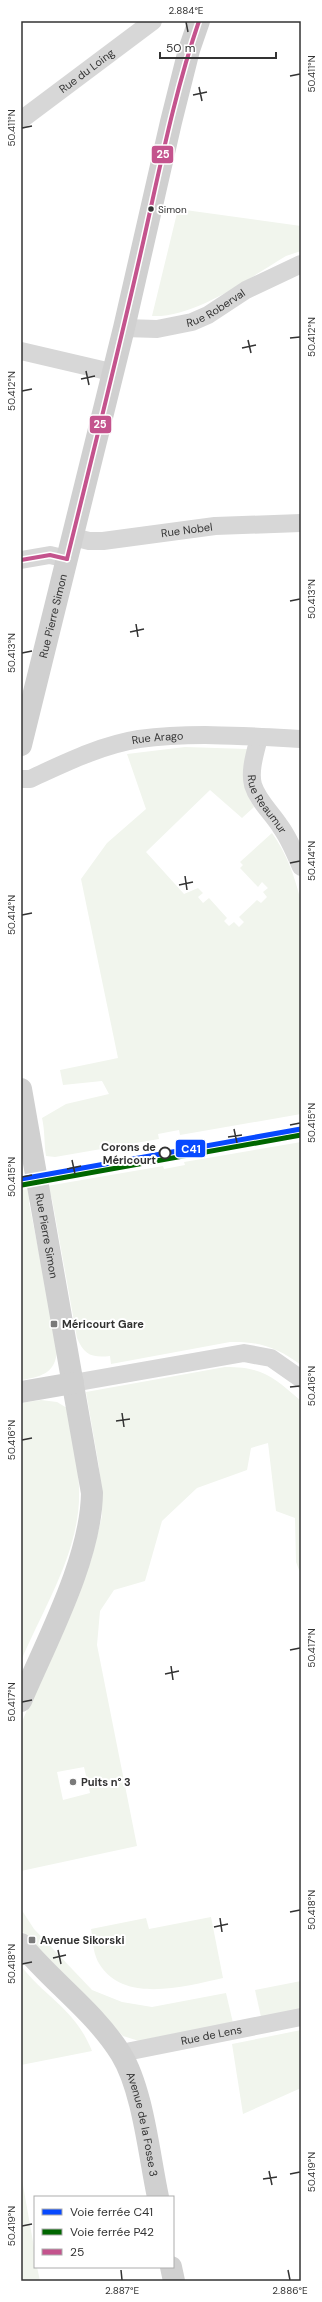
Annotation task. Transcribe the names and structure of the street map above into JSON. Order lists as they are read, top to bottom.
{
  "streets": {
    "street": [
      "Rue du Loing",
      "Rue Roberval",
      "Rue Nobel",
      "Rue Pierre Simon",
      "Rue Arago",
      "Rue Reaumur",
      "Rue de Lens",
      "Avenue de la Fosse 3"
    ]
  },
  "crossings": [
    ["Rue Roberval", "Rue Pierre Simon"],
    ["Rue Nobel", "Rue Pierre Simon"],
    ["Rue Arago", "Rue Reaumur"],
    ["Rue de Lens", "Avenue de la Fosse 3"]
  ],
  "places": {
    "other": ["Simon", "Corons de Méricourt", "Puits n° 3"],
    "transit": ["Méricourt Gare", "Avenue Sikorski"]
  },
  "lines": ["transit line 25", "rail line C41", "rail line P42"],
  "legend": ["Voie ferrée C41", "Voie ferrée P42", "25"],
  "scale_bar": "50 m",
  "coordinates": [
    "2.884°E",
    "50.411°N",
    "50.412°N",
    "50.413°N",
    "50.414°N",
    "50.415°N",
    "50.416°N",
    "50.417°N",
    "50.418°N",
    "50.419°N",
    "2.887°E",
    "2.886°E"
  ]
}
